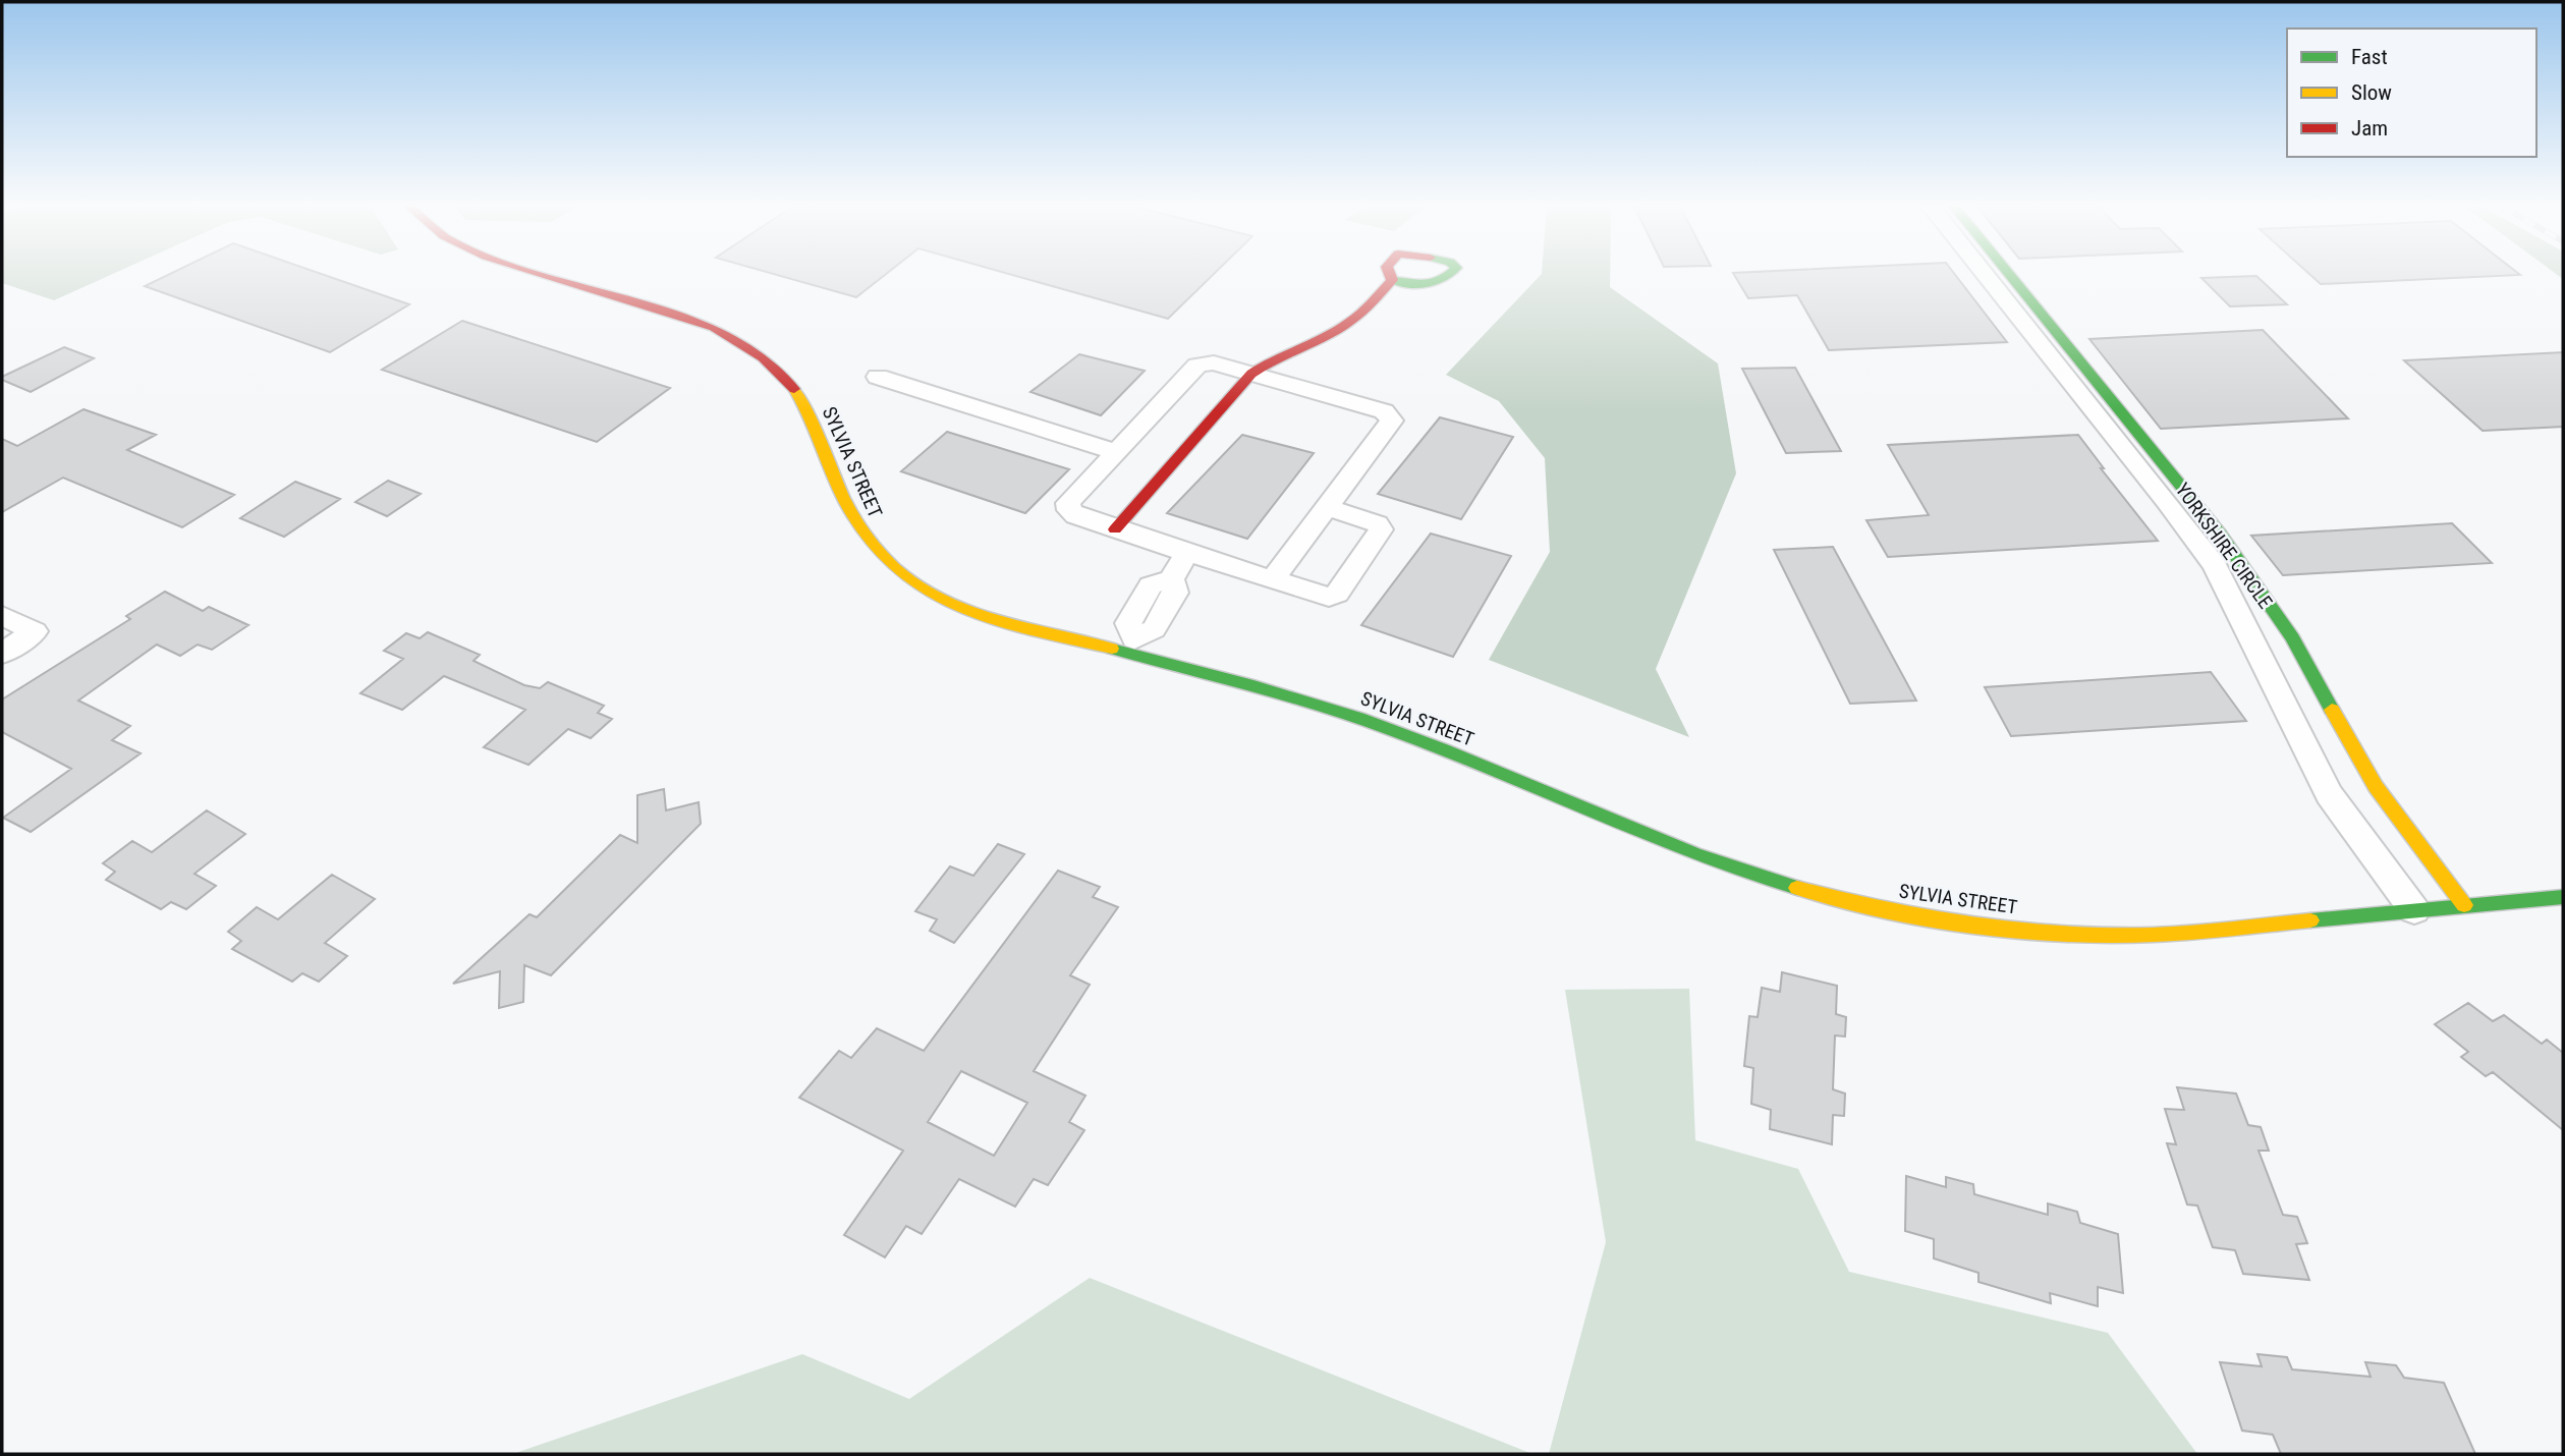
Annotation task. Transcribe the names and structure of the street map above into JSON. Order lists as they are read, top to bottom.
{
  "streets": {
    "street": ["SYLVIA STREET", "YORKSHIRE CIRCLE"]
  },
  "crossings": [
    ["SYLVIA STREET", "YORKSHIRE CIRCLE"]
  ],
  "legend": ["Fast", "Slow", "Jam"]
}
